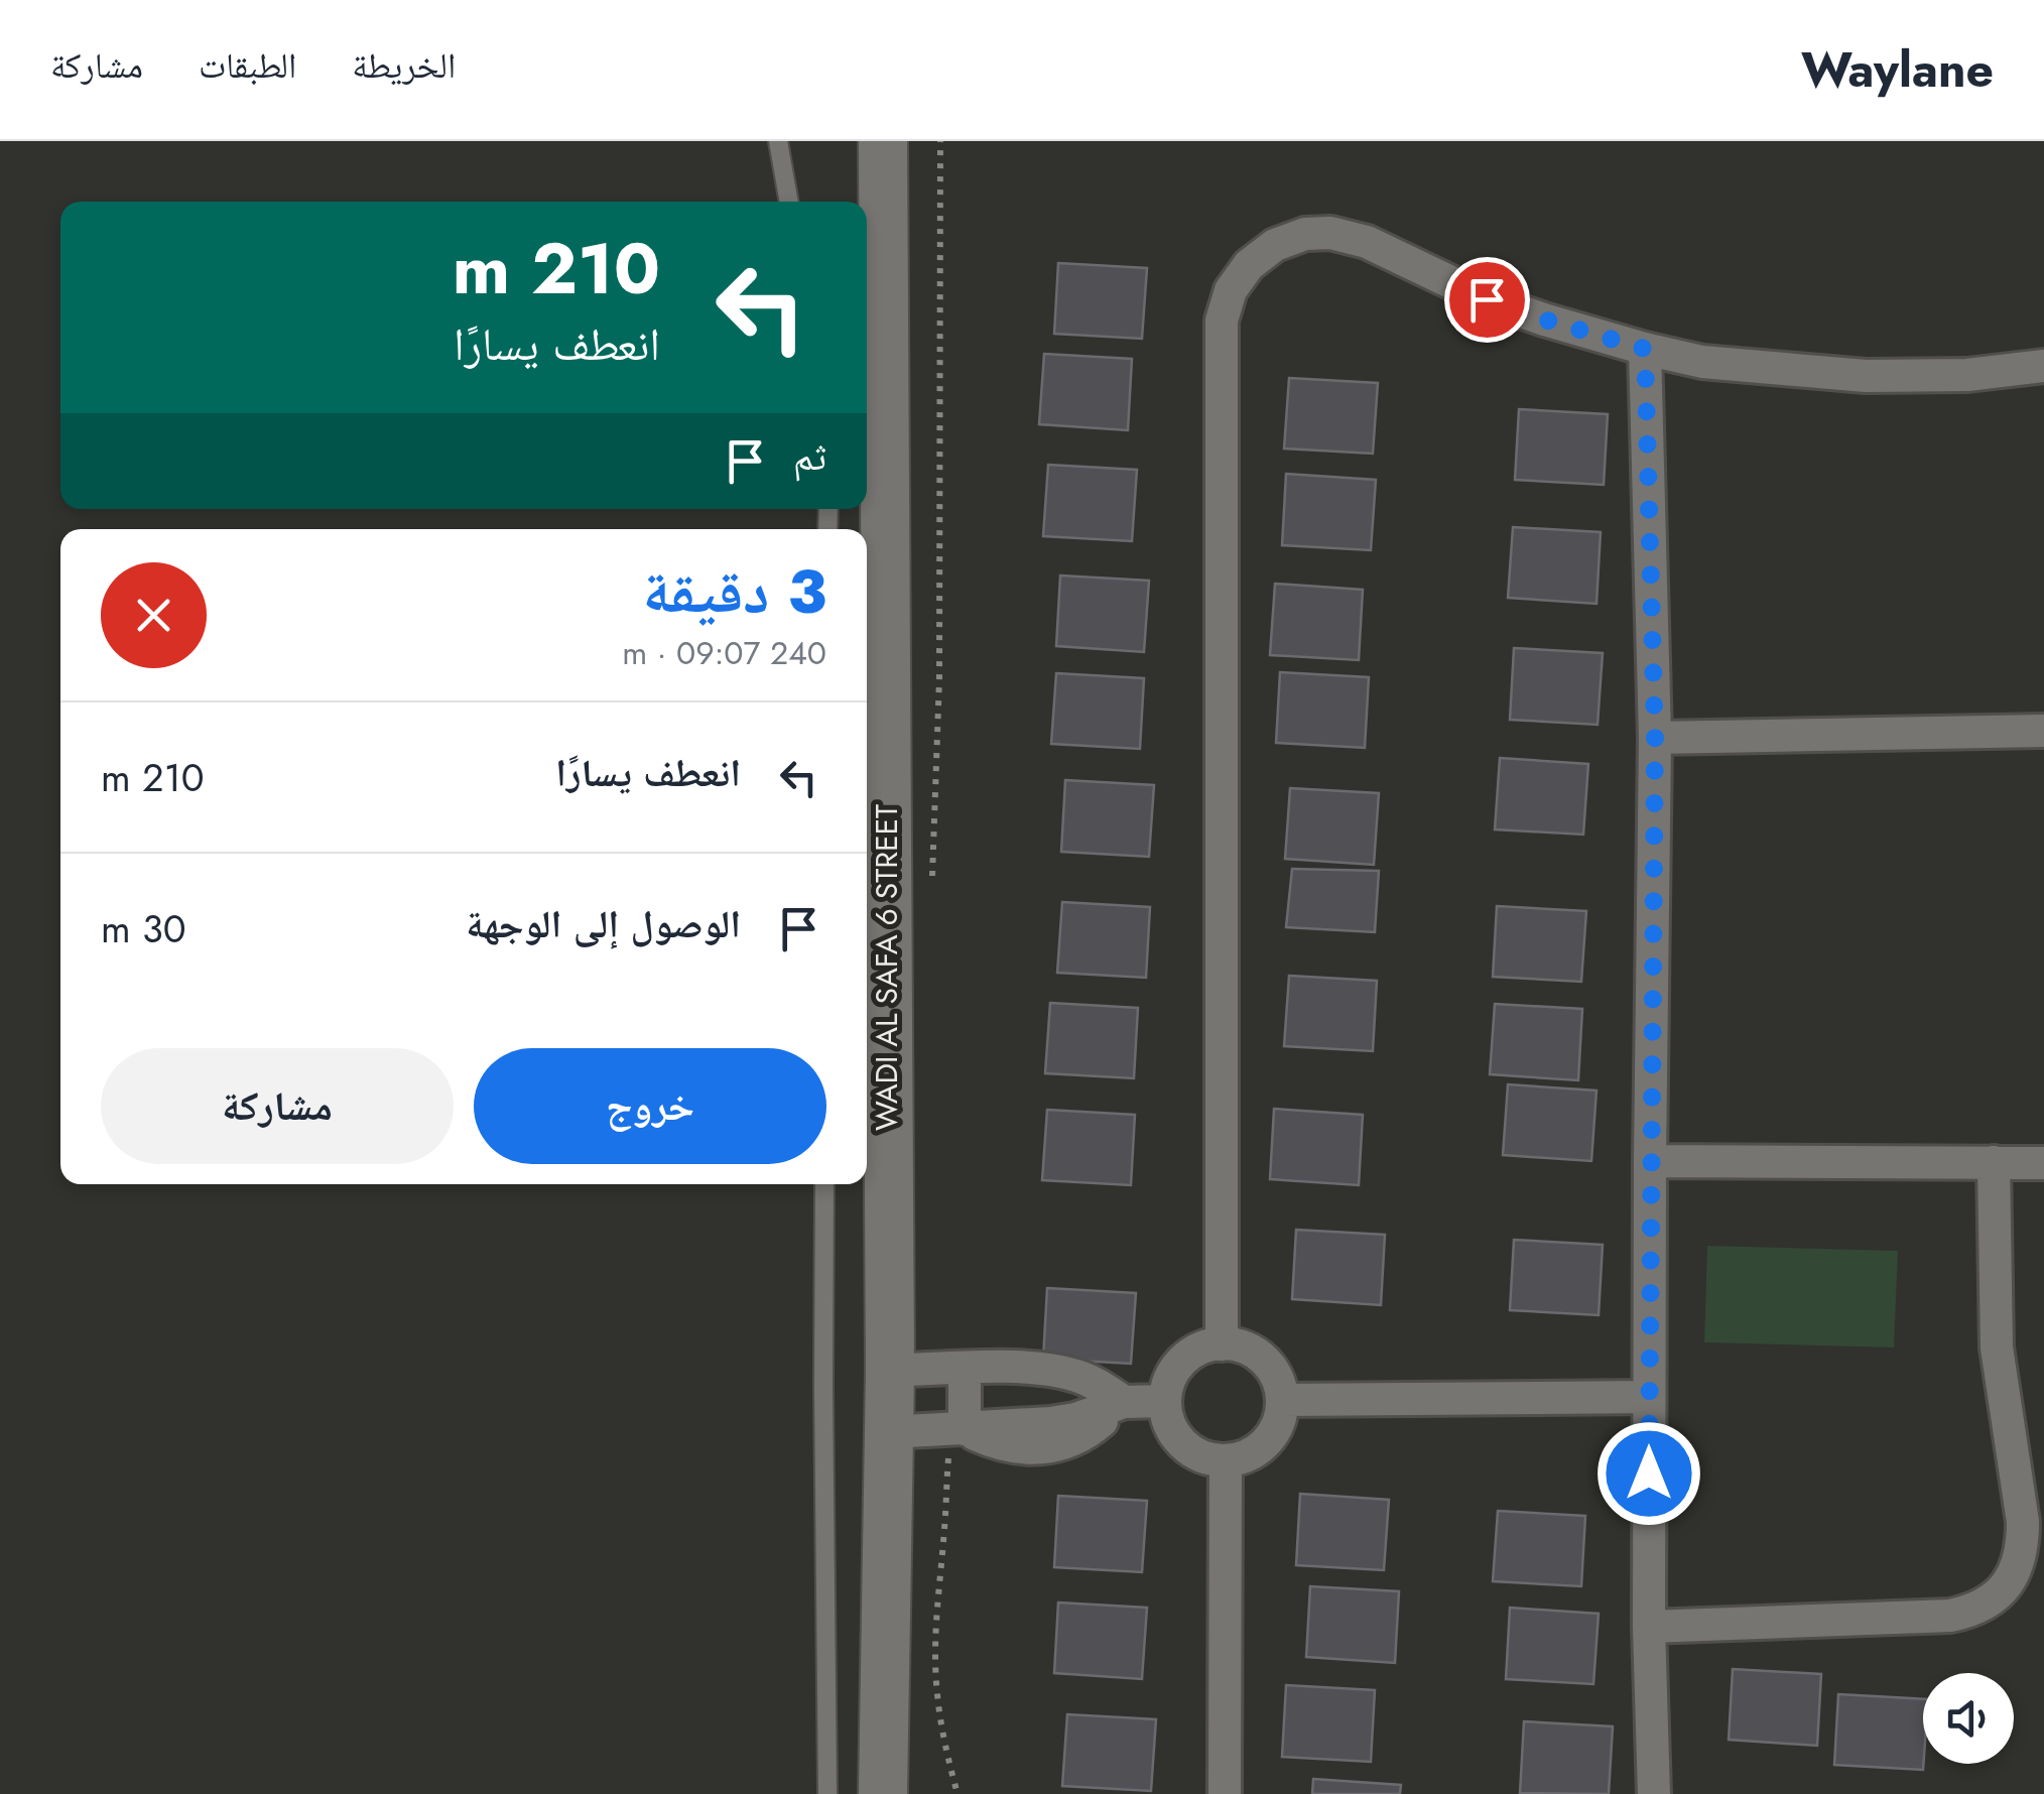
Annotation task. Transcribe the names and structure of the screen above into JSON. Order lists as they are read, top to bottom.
{
  "streets": {
    "main road": ["WADI AL SAFA 6 STREET"]
  },
  "page": {
    "header": "Waylane",
    "nav": ["الخريطة", "الطبقات", "مشاركة"],
    "turn": ["210 m", "انعطف يسارًا"],
    "then": "ثم",
    "heading": ["3 دقيقة", "240 m · 09:07"],
    "list": [
      {
        "name": "انعطف يسارًا",
        "value": "210 m"
      },
      {
        "name": "الوصول إلى الوجهة",
        "value": "30 m"
      }
    ],
    "buttons": ["خروج", "مشاركة"]
  }
}
